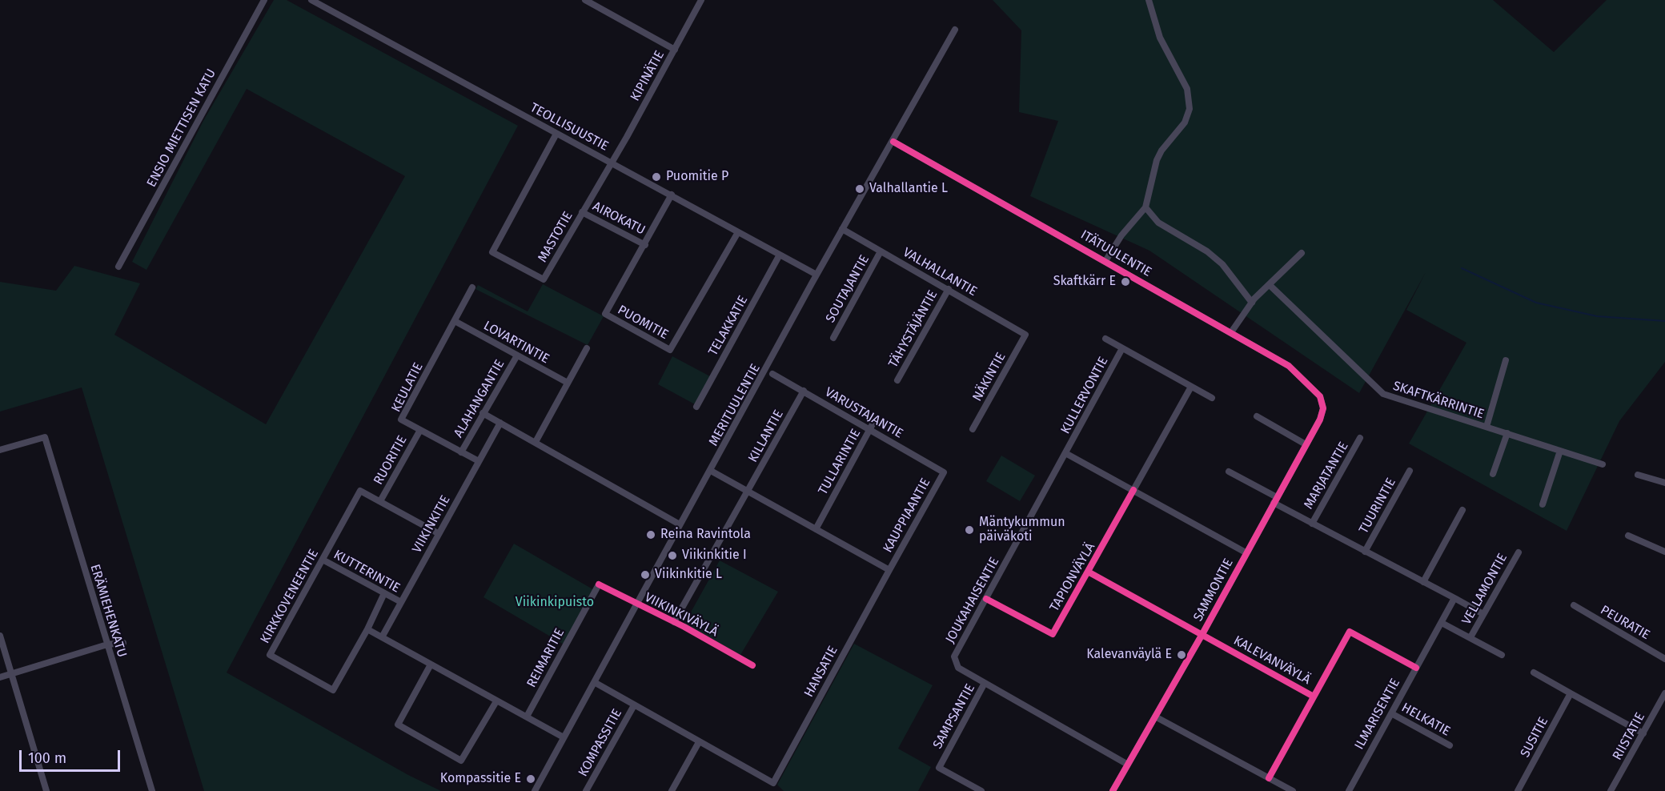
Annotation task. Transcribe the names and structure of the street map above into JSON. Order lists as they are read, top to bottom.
{
  "streets": {
    "street": [
      "KIPINÄTIE",
      "TEOLLISUUSTIE",
      "ENSIO MIETTISEN KATU",
      "AIROKATU",
      "MASTOTIE",
      "ITÄTUULENTIE",
      "VALHALLANTIE",
      "SOUTAJANTIE",
      "PUOMITIE",
      "TELAKKATIE",
      "TÄHYSTÄJÄNTIE",
      "LOVARTINTIE",
      "NÄKINTIE",
      "KEULATIE",
      "KULLERVONTIE",
      "ALAHANGANTIE",
      "SKAFTKÄRRINTIE",
      "MERITUULENTIE",
      "VARUSTAJANTIE",
      "KILLANTIE",
      "RUORITIE",
      "TULLARINTIE",
      "MARJATANTIE",
      "TUURINTIE",
      "KAUPPIAANTIE",
      "VIIKINKITIE",
      "KUTTERINTIE",
      "VELLAMONTIE",
      "SAMMONTIE",
      "KIRKKOVENEENTIE",
      "JOUKAHAISENTIE",
      "ERÄMIEHENKATU",
      "PEURATIE",
      "REIMARITIE",
      "HANSATIE",
      "ILMARISENTIE",
      "SAMPSANTIE",
      "HELKATIE",
      "RIISTATIE",
      "SUSITIE",
      "KOMPASSITIE"
    ],
    "cycle path": ["TAPIONVÄYLÄ", "VIIKINKIVÄYLÄ"]
  },
  "crossings": [
    ["KIPINÄTIE", "TEOLLISUUSTIE"],
    ["KIPINÄTIE", "MASTOTIE"],
    ["TEOLLISUUSTIE", "MASTOTIE"],
    ["TEOLLISUUSTIE", "PUOMITIE"],
    ["TEOLLISUUSTIE", "TELAKKATIE"],
    ["TEOLLISUUSTIE", "MERITUULENTIE"],
    ["AIROKATU", "MASTOTIE"],
    ["AIROKATU", "PUOMITIE"],
    ["ITÄTUULENTIE", "MERITUULENTIE"],
    ["ITÄTUULENTIE", "SAMMONTIE"],
    ["VALHALLANTIE", "SOUTAJANTIE"],
    ["VALHALLANTIE", "TÄHYSTÄJÄNTIE"],
    ["VALHALLANTIE", "NÄKINTIE"],
    ["VALHALLANTIE", "MERITUULENTIE"],
    ["LOVARTINTIE", "KEULATIE"],
    ["LOVARTINTIE", "ALAHANGANTIE"],
    ["KEULATIE", "ALAHANGANTIE"],
    ["KEULATIE", "RUORITIE"],
    ["KEULATIE", "VIIKINKITIE"],
    ["KULLERVONTIE", "JOUKAHAISENTIE"],
    ["MERITUULENTIE", "HANSATIE"],
    ["VARUSTAJANTIE", "KILLANTIE"],
    ["VARUSTAJANTIE", "TULLARINTIE"],
    ["VARUSTAJANTIE", "KAUPPIAANTIE"],
    ["RUORITIE", "KIRKKOVENEENTIE"],
    ["KAUPPIAANTIE", "HANSATIE"],
    ["VIIKINKITIE", "KUTTERINTIE"],
    ["KUTTERINTIE", "KIRKKOVENEENTIE"],
    ["SAMMONTIE", "JOUKAHAISENTIE"],
    ["JOUKAHAISENTIE", "SAMPSANTIE"],
    ["HANSATIE", "KOMPASSITIE"],
    ["ILMARISENTIE", "HELKATIE"]
  ],
  "parks": ["Viikinkipuisto"],
  "places": [
    "Puomitie P",
    "Valhallantie L",
    "Skaftkärr E",
    "Mäntykummun päiväkoti",
    "Reina Ravintola",
    "Viikinkitie I",
    "Viikinkitie L",
    "Kalevanväylä E",
    "Kompassitie E"
  ],
  "scale_bar": "100 m"
}
